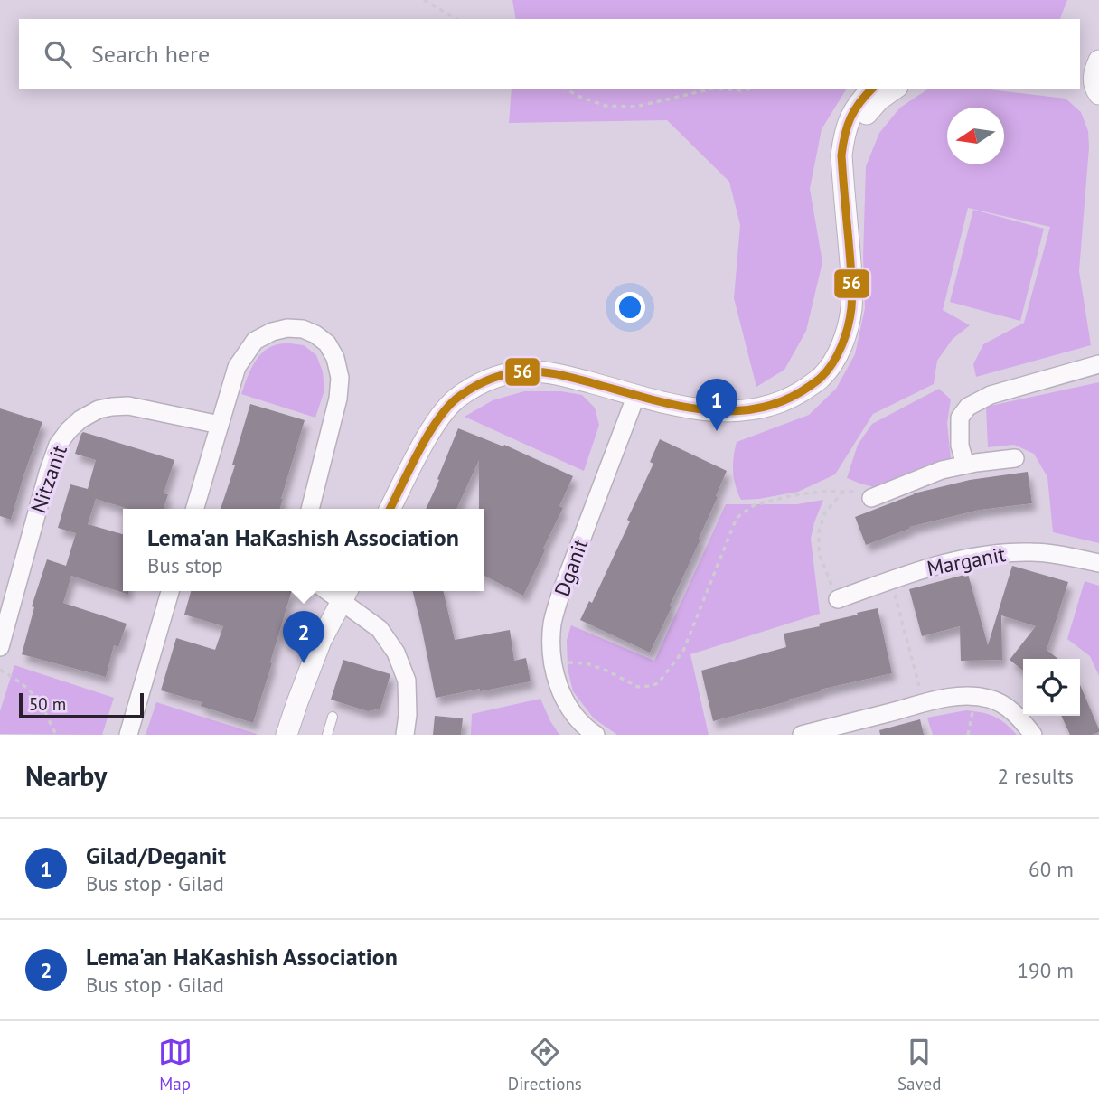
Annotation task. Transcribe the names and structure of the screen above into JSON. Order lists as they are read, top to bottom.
{
  "streets": {
    "street": ["Nitzanit", "Marganit", "Dganit"]
  },
  "lines": ["transit line 56"],
  "scale_bar": "50 m",
  "north": "left",
  "page": {
    "search": "Search here",
    "pins": ["1", "2"],
    "popup": ["Lema'an HaKashish Association", "Bus stop"],
    "scale": "50 m",
    "heading": ["Nearby", "2 results"],
    "list": [
      {
        "mark": "1",
        "name": "Gilad/Deganit",
        "note": "Bus stop · Gilad",
        "value": "60 m"
      },
      {
        "mark": "2",
        "name": "Lema'an HaKashish Association",
        "note": "Bus stop · Gilad",
        "value": "190 m"
      }
    ],
    "nav": ["Map", "Directions", "Saved"]
  }
}
